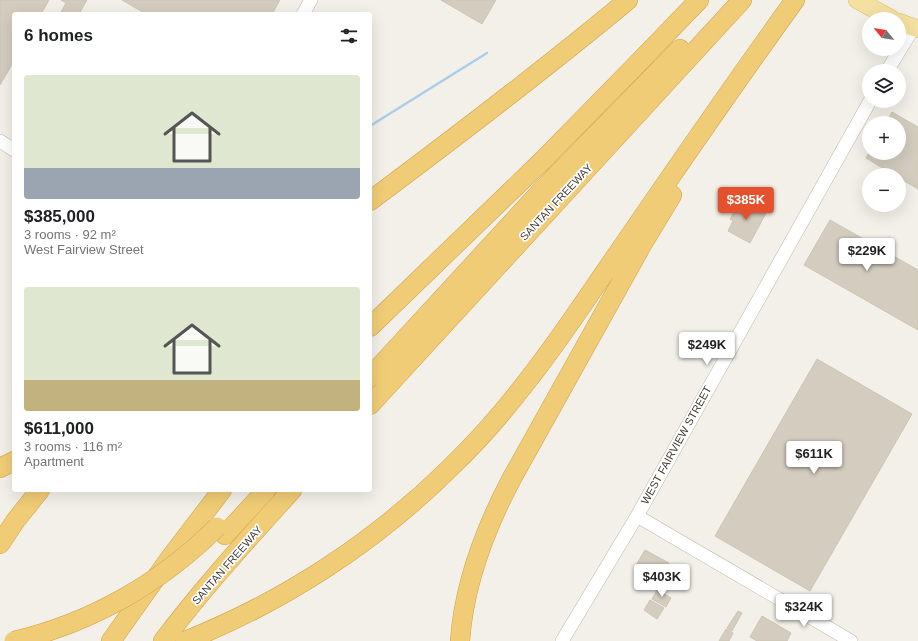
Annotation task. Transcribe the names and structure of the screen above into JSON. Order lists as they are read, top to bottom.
{
  "streets": {
    "highway": ["SANTAN FREEWAY"],
    "street": ["WEST FAIRVIEW STREET"]
  },
  "north": "top left",
  "page": {
    "map_buttons": ["+", "−"],
    "heading": "6 homes",
    "list": [
      {
        "name": "$385,000",
        "note": "3 rooms · 92 m² · West Fairview Street"
      },
      {
        "name": "$611,000",
        "note": "3 rooms · 116 m² · Apartment"
      }
    ],
    "price": [
      "$385K",
      "$229K",
      "$249K",
      "$611K",
      "$403K",
      "$324K"
    ]
  }
}
